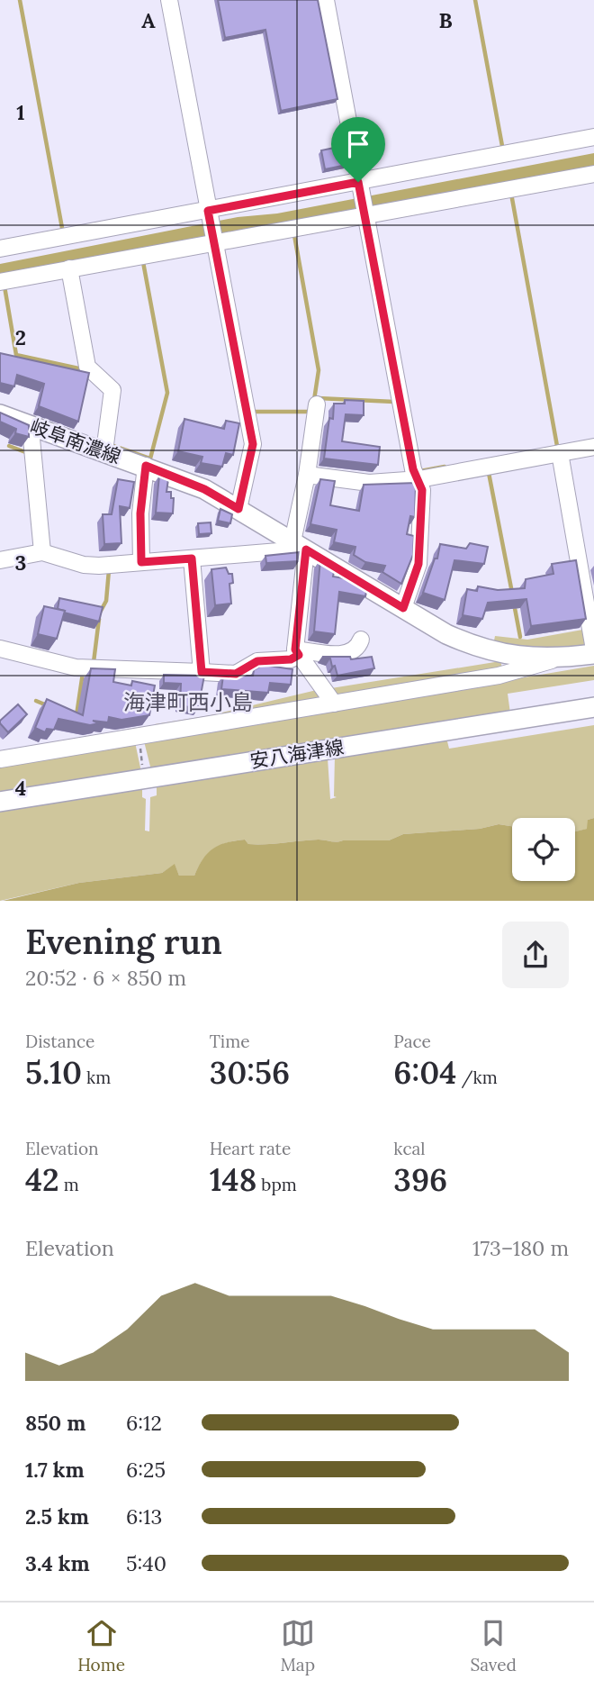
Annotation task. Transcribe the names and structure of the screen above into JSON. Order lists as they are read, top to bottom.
{
  "streets": {
    "main road": ["岐阜南濃線", "安八海津線"]
  },
  "districts": ["海津町西小島"],
  "page": {
    "heading": ["Evening run", "20:52 · 6 × 850 m"],
    "stats": [
      ["Distance", "5.10 km"],
      ["Time", "30:56"],
      ["Pace", "6:04 /km"],
      ["Elevation", "42 m"],
      ["Heart rate", "148 bpm"],
      ["kcal", "396"]
    ],
    "chart": ["Elevation", "173–180 m"],
    "list": [
      {
        "name": "850 m",
        "note": "6:12"
      },
      {
        "name": "1.7 km",
        "note": "6:25"
      },
      {
        "name": "2.5 km",
        "note": "6:13"
      },
      {
        "name": "3.4 km",
        "note": "5:40"
      }
    ],
    "tabs": ["Home", "Map", "Saved"]
  },
  "grid": {
    "columns": ["A", "B"],
    "rows": [
      "1",
      "2",
      "3",
      "4"
    ]
  }
}
